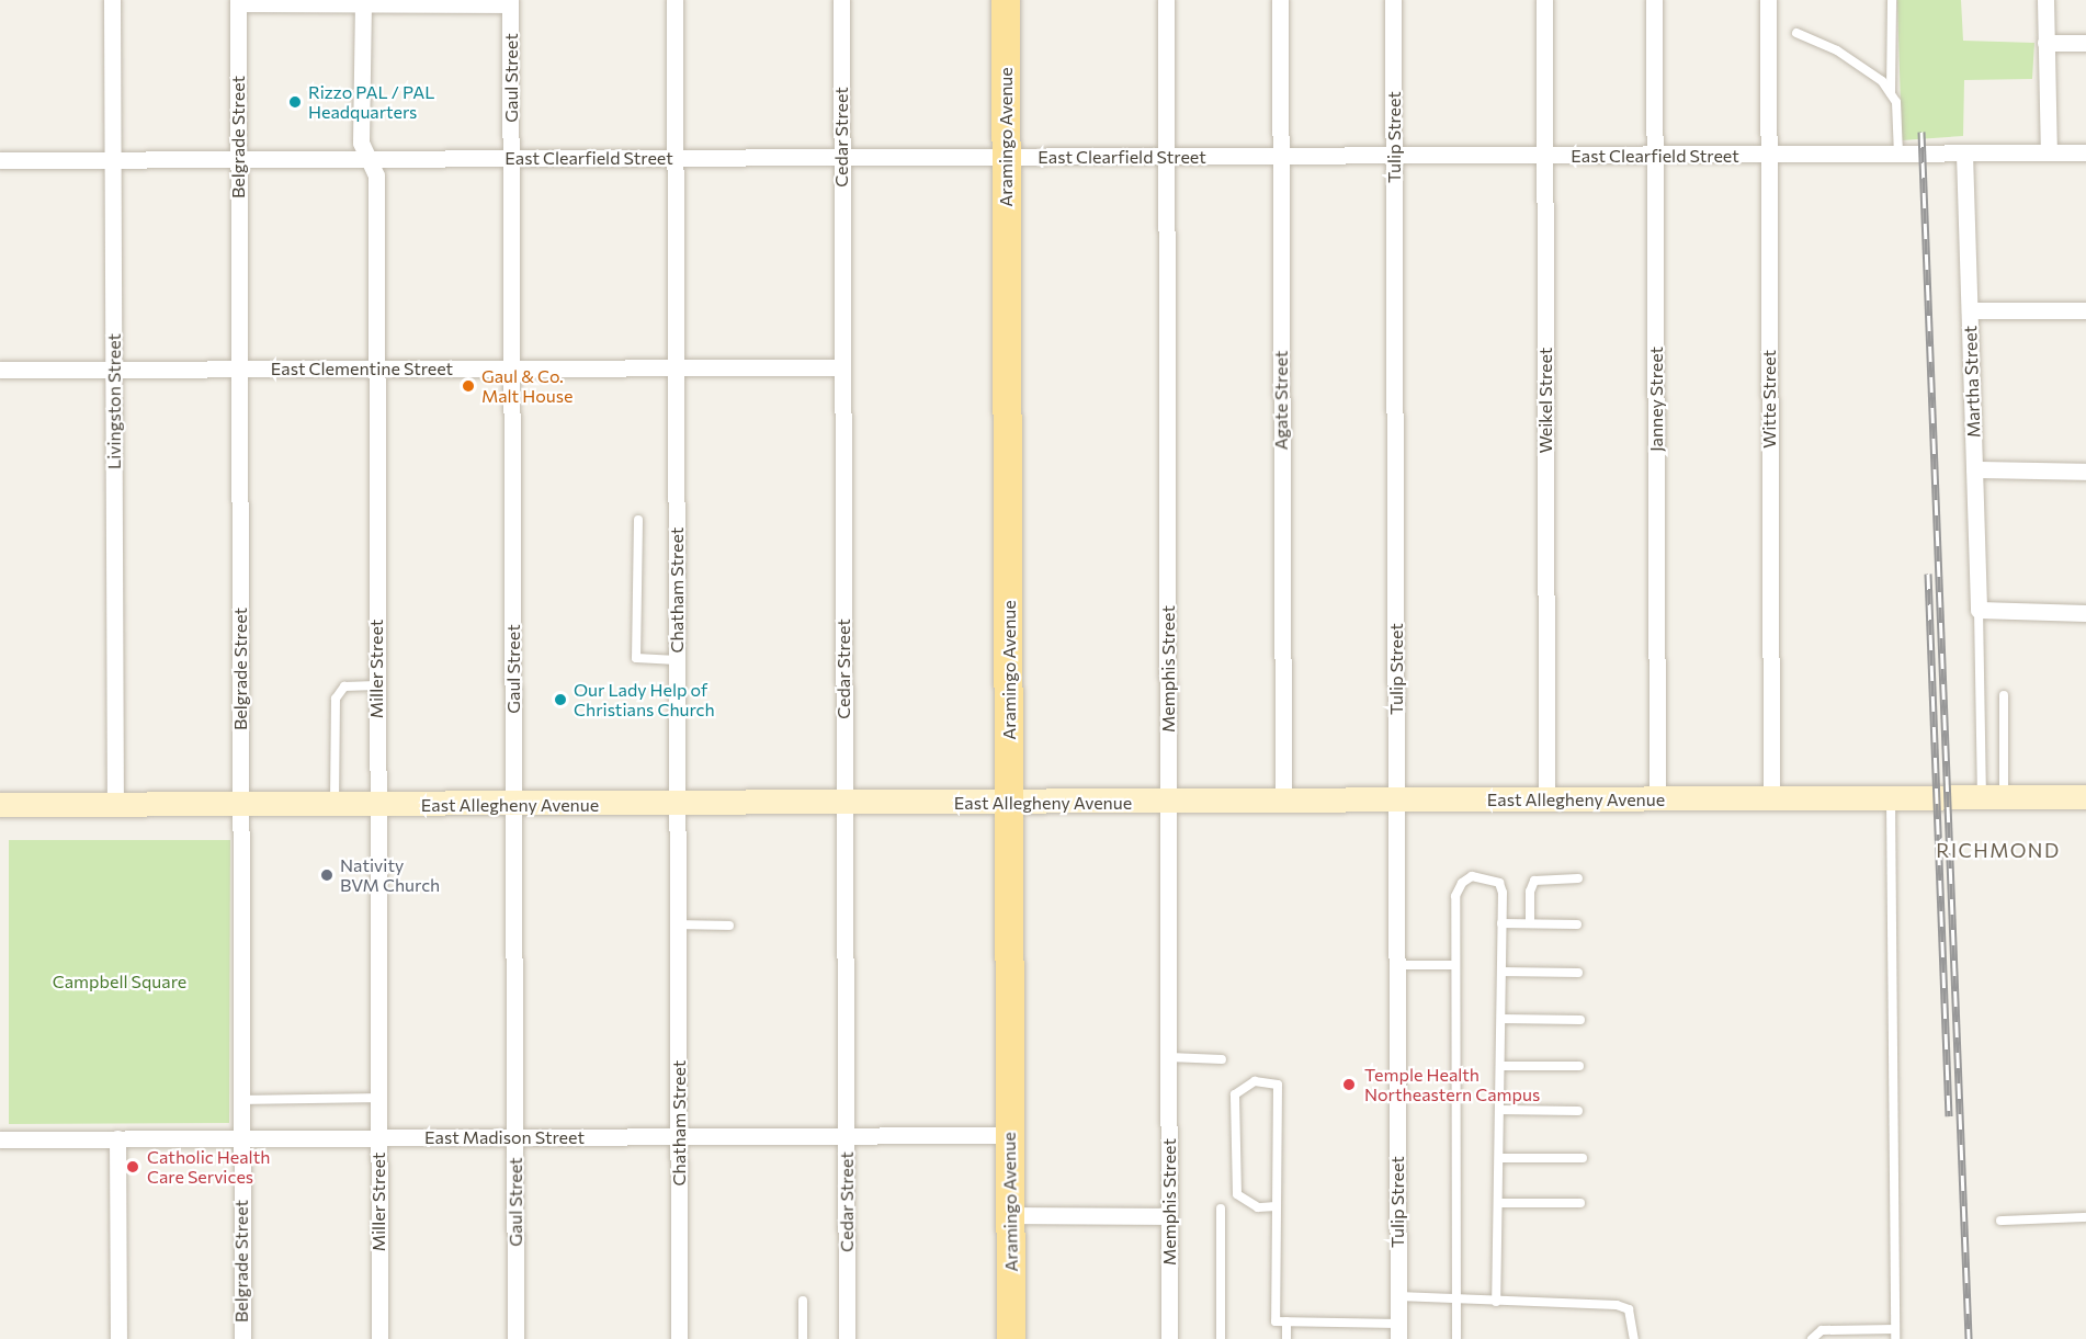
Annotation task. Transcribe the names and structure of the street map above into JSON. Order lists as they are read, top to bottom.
{
  "streets": {
    "main road": ["Aramingo Avenue", "East Allegheny Avenue"],
    "street": [
      "Gaul Street",
      "Belgrade Street",
      "Cedar Street",
      "Tulip Street",
      "East Clearfield Street",
      "East Clementine Street",
      "Martha Street",
      "Janney Street",
      "Witte Street",
      "Agate Street",
      "Weikel Street",
      "Livingston Street",
      "Chatham Street",
      "Miller Street",
      "Memphis Street",
      "East Madison Street"
    ]
  },
  "crossings": [
    ["Gaul Street", "East Clearfield Street"],
    ["Gaul Street", "East Clementine Street"],
    ["Gaul Street", "East Allegheny Avenue"],
    ["Gaul Street", "East Madison Street"],
    ["Belgrade Street", "East Clearfield Street"],
    ["Belgrade Street", "East Clementine Street"],
    ["Belgrade Street", "East Allegheny Avenue"],
    ["Belgrade Street", "East Madison Street"],
    ["Cedar Street", "East Clearfield Street"],
    ["Cedar Street", "East Clementine Street"],
    ["Cedar Street", "East Allegheny Avenue"],
    ["Cedar Street", "East Madison Street"],
    ["Aramingo Avenue", "East Clearfield Street"],
    ["Aramingo Avenue", "East Allegheny Avenue"],
    ["Aramingo Avenue", "East Madison Street"],
    ["Tulip Street", "East Clearfield Street"],
    ["Tulip Street", "East Allegheny Avenue"],
    ["East Clearfield Street", "Martha Street"],
    ["East Clearfield Street", "Janney Street"],
    ["East Clearfield Street", "Witte Street"],
    ["East Clearfield Street", "Agate Street"],
    ["East Clearfield Street", "Weikel Street"],
    ["East Clearfield Street", "Livingston Street"],
    ["East Clearfield Street", "Chatham Street"],
    ["East Clearfield Street", "Miller Street"],
    ["East Clearfield Street", "Memphis Street"],
    ["East Clementine Street", "Livingston Street"],
    ["East Clementine Street", "Chatham Street"],
    ["East Clementine Street", "Miller Street"],
    ["Janney Street", "East Allegheny Avenue"],
    ["Witte Street", "East Allegheny Avenue"],
    ["Agate Street", "East Allegheny Avenue"],
    ["Weikel Street", "East Allegheny Avenue"],
    ["Livingston Street", "East Allegheny Avenue"],
    ["Chatham Street", "East Allegheny Avenue"],
    ["Chatham Street", "East Madison Street"],
    ["Miller Street", "East Allegheny Avenue"],
    ["Miller Street", "East Madison Street"],
    ["Memphis Street", "East Allegheny Avenue"]
  ],
  "districts": ["RICHMOND"],
  "parks": ["Campbell Square"],
  "places": [
    "Rizzo PAL / PAL Headquarters",
    "Gaul & Co. Malt House",
    "Our Lady Help of Christians Church",
    "Nativity BVM Church",
    "Temple Health Northeastern Campus",
    "Catholic Health Care Services"
  ]
}
